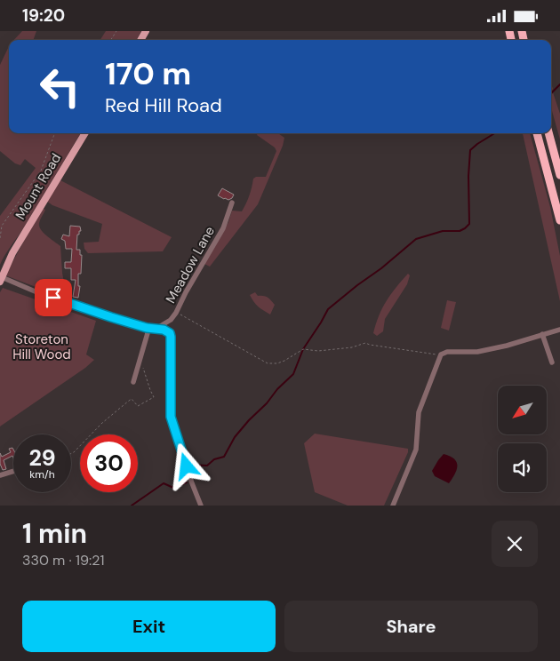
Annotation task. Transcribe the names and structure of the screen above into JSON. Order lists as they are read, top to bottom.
{
  "streets": {
    "main road": ["Mount Road"],
    "street": ["Meadow Lane"]
  },
  "parks": ["Storeton Hill Wood"],
  "north": "bottom left",
  "page": {
    "status": "19:20",
    "turn": ["170 m", "Red Hill Road"],
    "speed": "29 km/h",
    "limit": "30",
    "heading": ["1 min", "330 m · 19:21"],
    "buttons": ["Exit", "Share"]
  }
}
